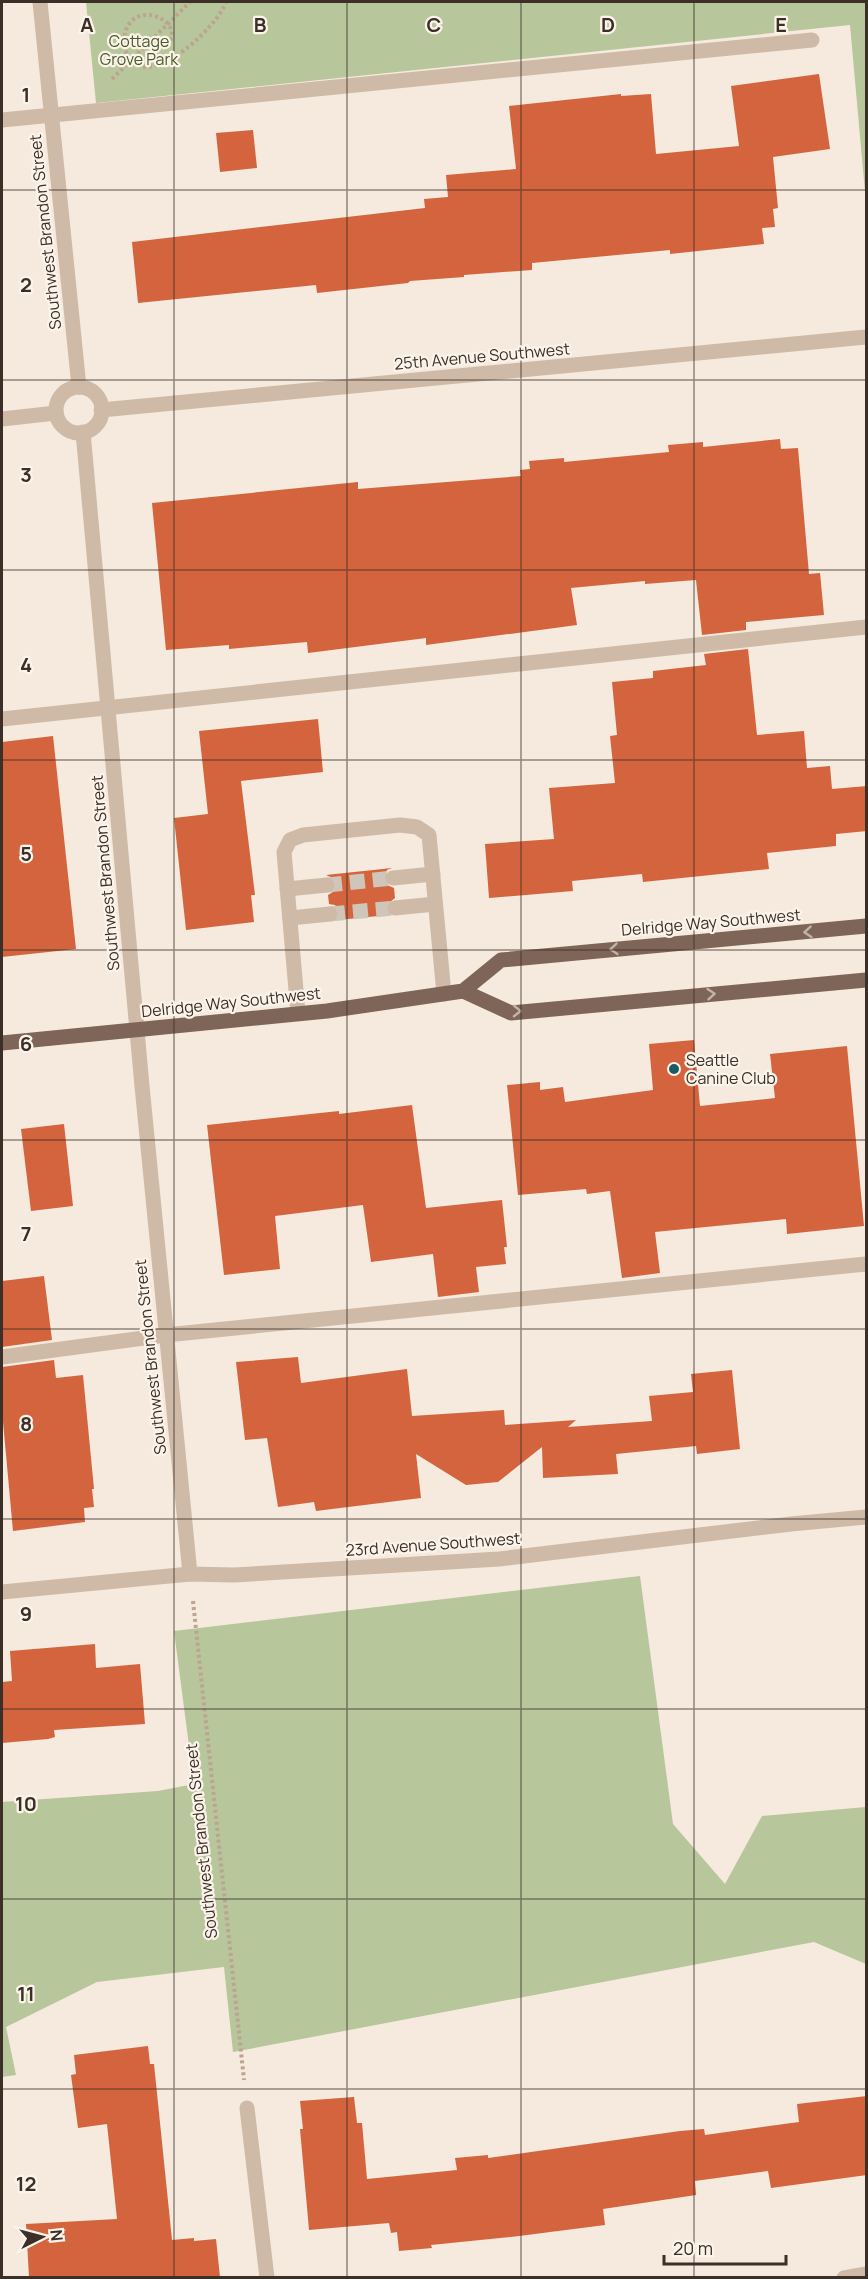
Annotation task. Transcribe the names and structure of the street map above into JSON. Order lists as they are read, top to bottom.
{
  "streets": {
    "main road": ["Delridge Way Southwest"],
    "street": ["Southwest Brandon Street", "25th Avenue Southwest", "23rd Avenue Southwest"]
  },
  "crossings": [
    ["Southwest Brandon Street", "25th Avenue Southwest"],
    ["Southwest Brandon Street", "Delridge Way Southwest"],
    ["Southwest Brandon Street", "23rd Avenue Southwest"]
  ],
  "parks": ["Cottage Grove Park"],
  "places": ["Seattle Canine Club"],
  "scale_bar": "20 m",
  "north": "right",
  "grid": {
    "columns": [
      "A",
      "B",
      "C",
      "D",
      "E"
    ],
    "rows": [
      "1",
      "2",
      "3",
      "4",
      "5",
      "6",
      "7",
      "8",
      "9",
      "10",
      "11",
      "12"
    ]
  }
}
